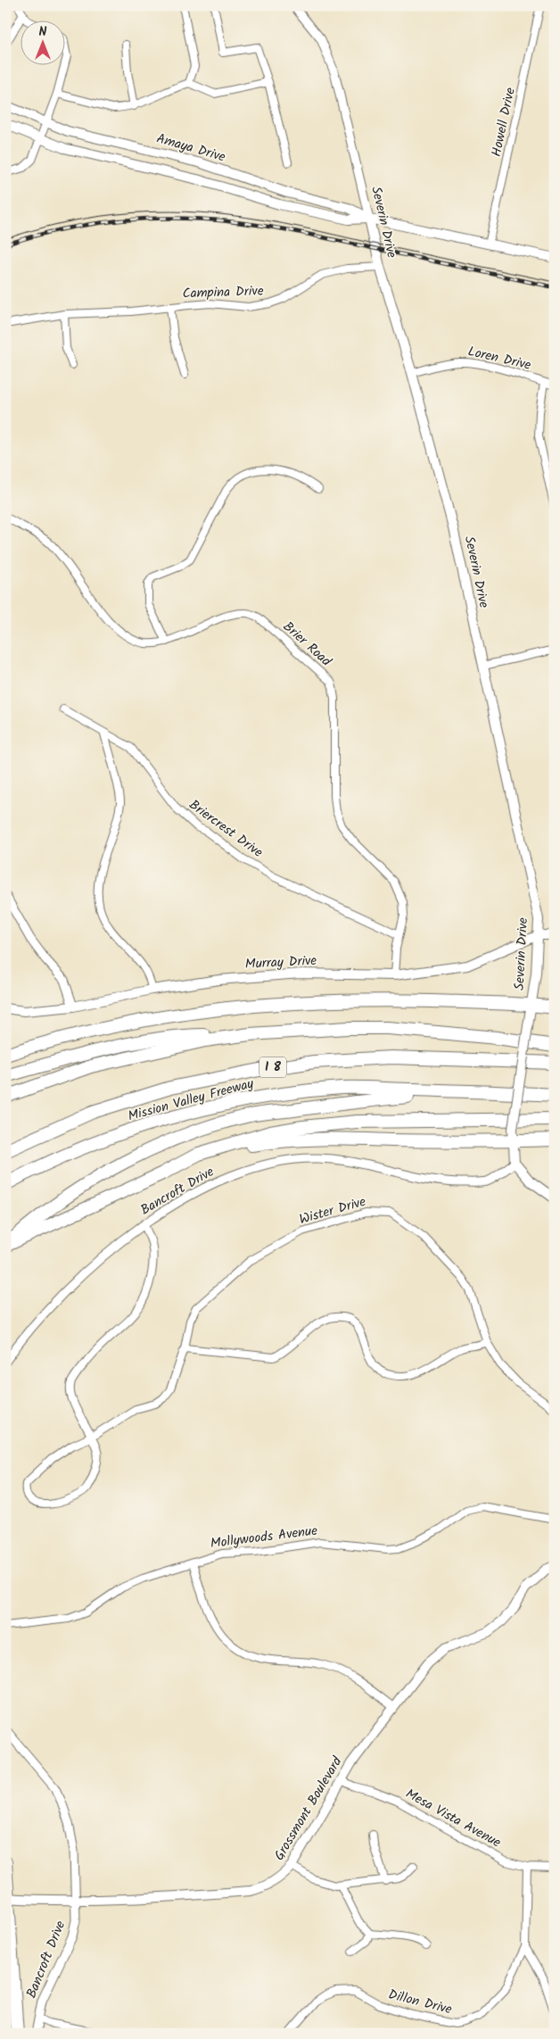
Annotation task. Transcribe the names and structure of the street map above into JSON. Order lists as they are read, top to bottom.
{
  "streets": {
    "highway": ["I 8", "Mission Valley Freeway"],
    "main road": [
      "Amaya Drive",
      "Severin Drive",
      "Murray Drive",
      "Grossmont Boulevard"
    ],
    "street": [
      "Howell Drive",
      "Campina Drive",
      "Loren Drive",
      "Brier Road",
      "Briercrest Drive",
      "Bancroft Drive",
      "Wister Drive",
      "Mollywoods Avenue",
      "Mesa Vista Avenue",
      "Dillon Drive"
    ]
  },
  "crossings": [
    ["Howell Drive", "Amaya Drive"],
    ["Amaya Drive", "Severin Drive"],
    ["Severin Drive", "Campina Drive"],
    ["Severin Drive", "Loren Drive"],
    ["Severin Drive", "Murray Drive"],
    ["Severin Drive", "Bancroft Drive"],
    ["Brier Road", "Briercrest Drive"],
    ["Brier Road", "Murray Drive"],
    ["Bancroft Drive", "Grossmont Boulevard"],
    ["Grossmont Boulevard", "Mesa Vista Avenue"],
    ["Mesa Vista Avenue", "Dillon Drive"]
  ],
  "north": "top"
}
